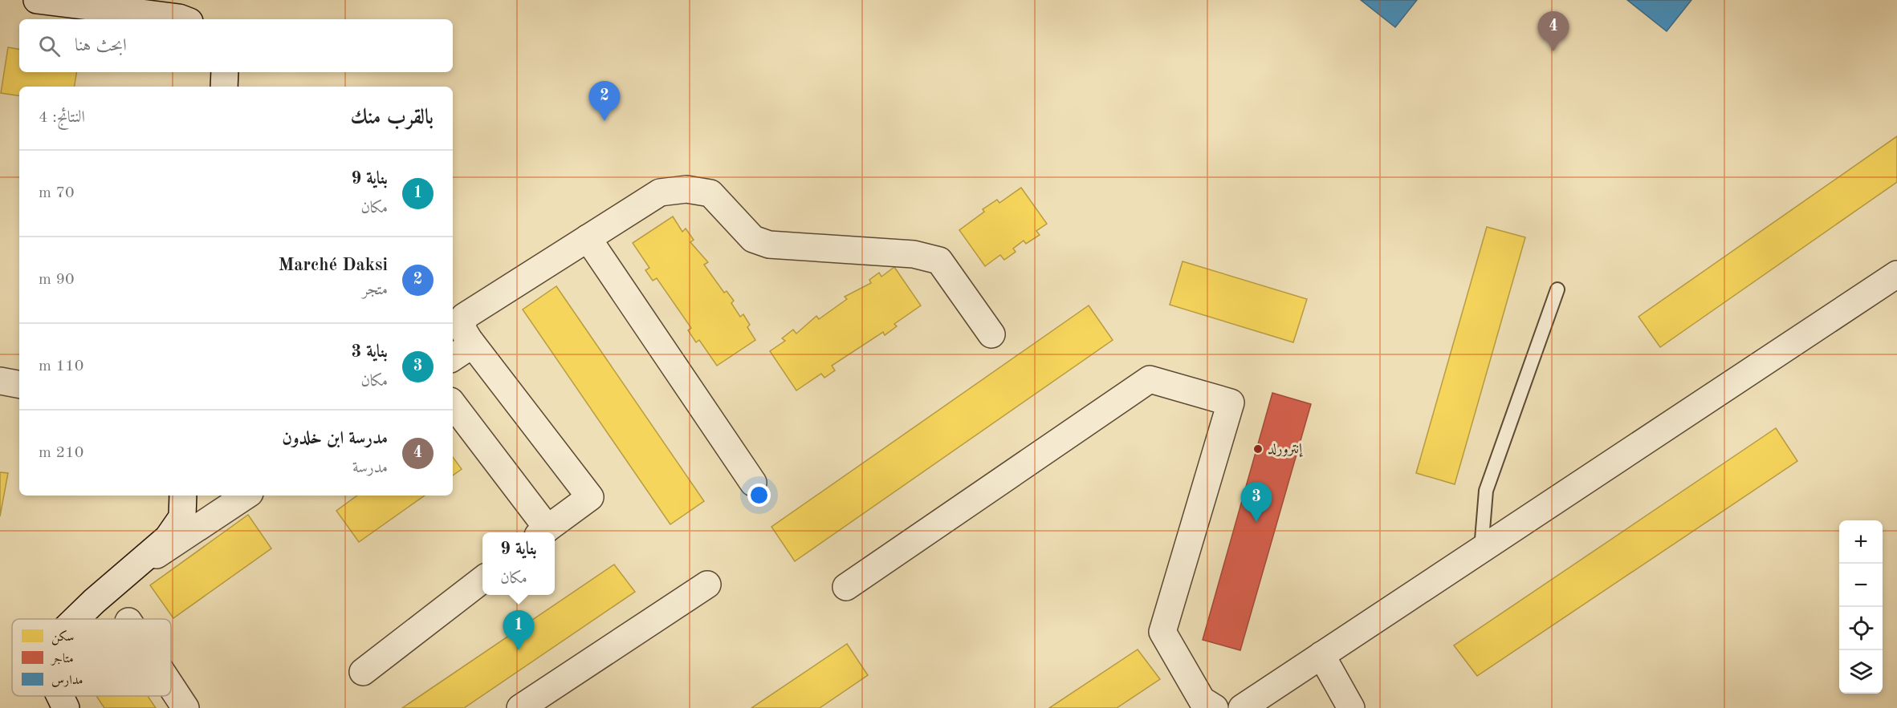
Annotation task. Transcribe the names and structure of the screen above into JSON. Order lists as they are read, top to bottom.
{
  "places": ["إنترورلد"],
  "legend": ["سكن", "متاجر", "مدارس"],
  "page": {
    "pins": [
      "4",
      "2",
      "3",
      "1"
    ],
    "search": "ابحث هنا",
    "heading": ["بالقرب منك", "النتائج: 4"],
    "list": [
      {
        "mark": "1",
        "name": "بناية 9",
        "note": "مكان",
        "value": "70 m"
      },
      {
        "mark": "2",
        "name": "Marché Daksi",
        "note": "متجر",
        "value": "90 m"
      },
      {
        "mark": "3",
        "name": "بناية 3",
        "note": "مكان",
        "value": "110 m"
      },
      {
        "mark": "4",
        "name": "مدرسة ابن خلدون",
        "note": "مدرسة",
        "value": "210 m"
      }
    ],
    "map_buttons": ["+", "−"],
    "popup": ["بناية 9", "مكان"]
  }
}
